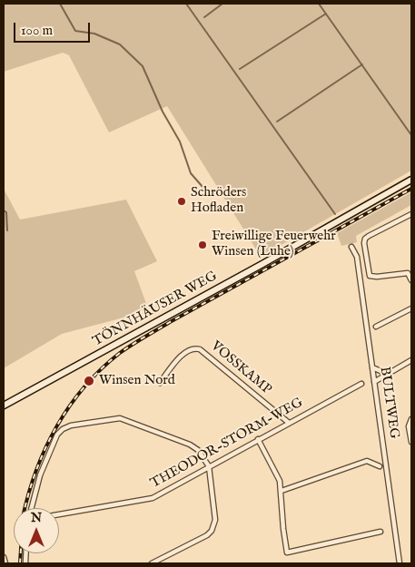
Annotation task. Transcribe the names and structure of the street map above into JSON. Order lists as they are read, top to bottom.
{
  "streets": {
    "main road": ["TÖNNHÄUSER WEG"],
    "street": ["VOSSKAMP", "BULTWEG", "THEODOR-STORM-WEG"]
  },
  "crossings": [
    ["VOSSKAMP", "THEODOR-STORM-WEG"]
  ],
  "places": ["Schröders Hofladen", "Freiwillige Feuerwehr Winsen (Luhe)", "Winsen Nord"],
  "scale_bar": "100 m",
  "north": "top"
}
